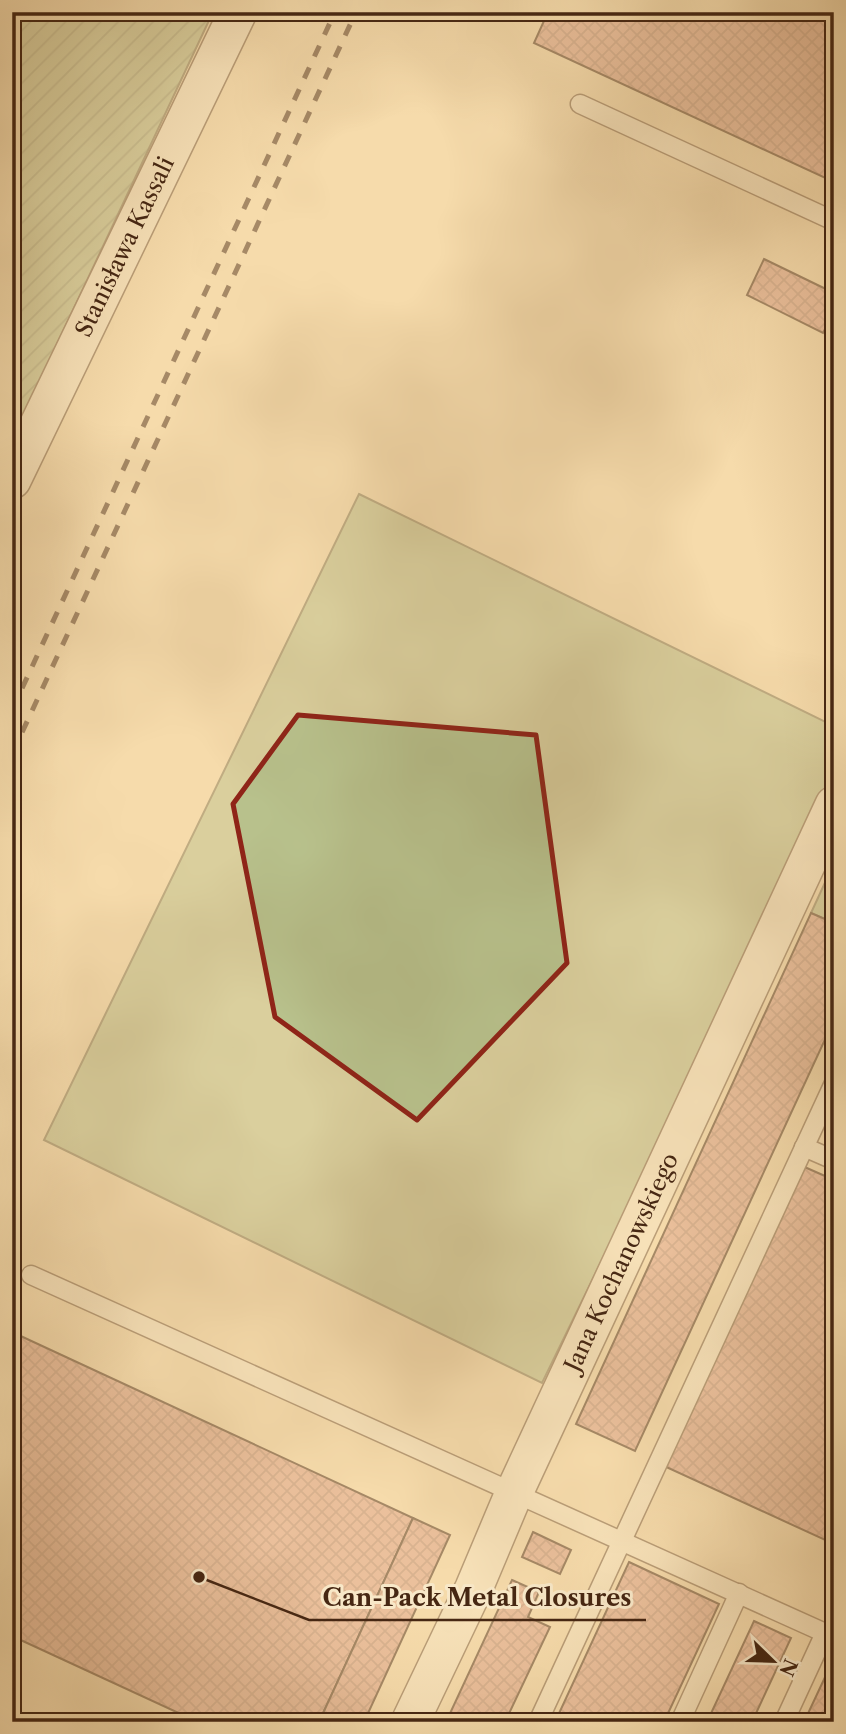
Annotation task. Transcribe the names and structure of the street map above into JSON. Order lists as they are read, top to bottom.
{
  "streets": {
    "street": ["Stanisława Kassali", "Jana Kochanowskiego"]
  },
  "places": ["Can-Pack Metal Closures"],
  "north": "bottom right"
}
